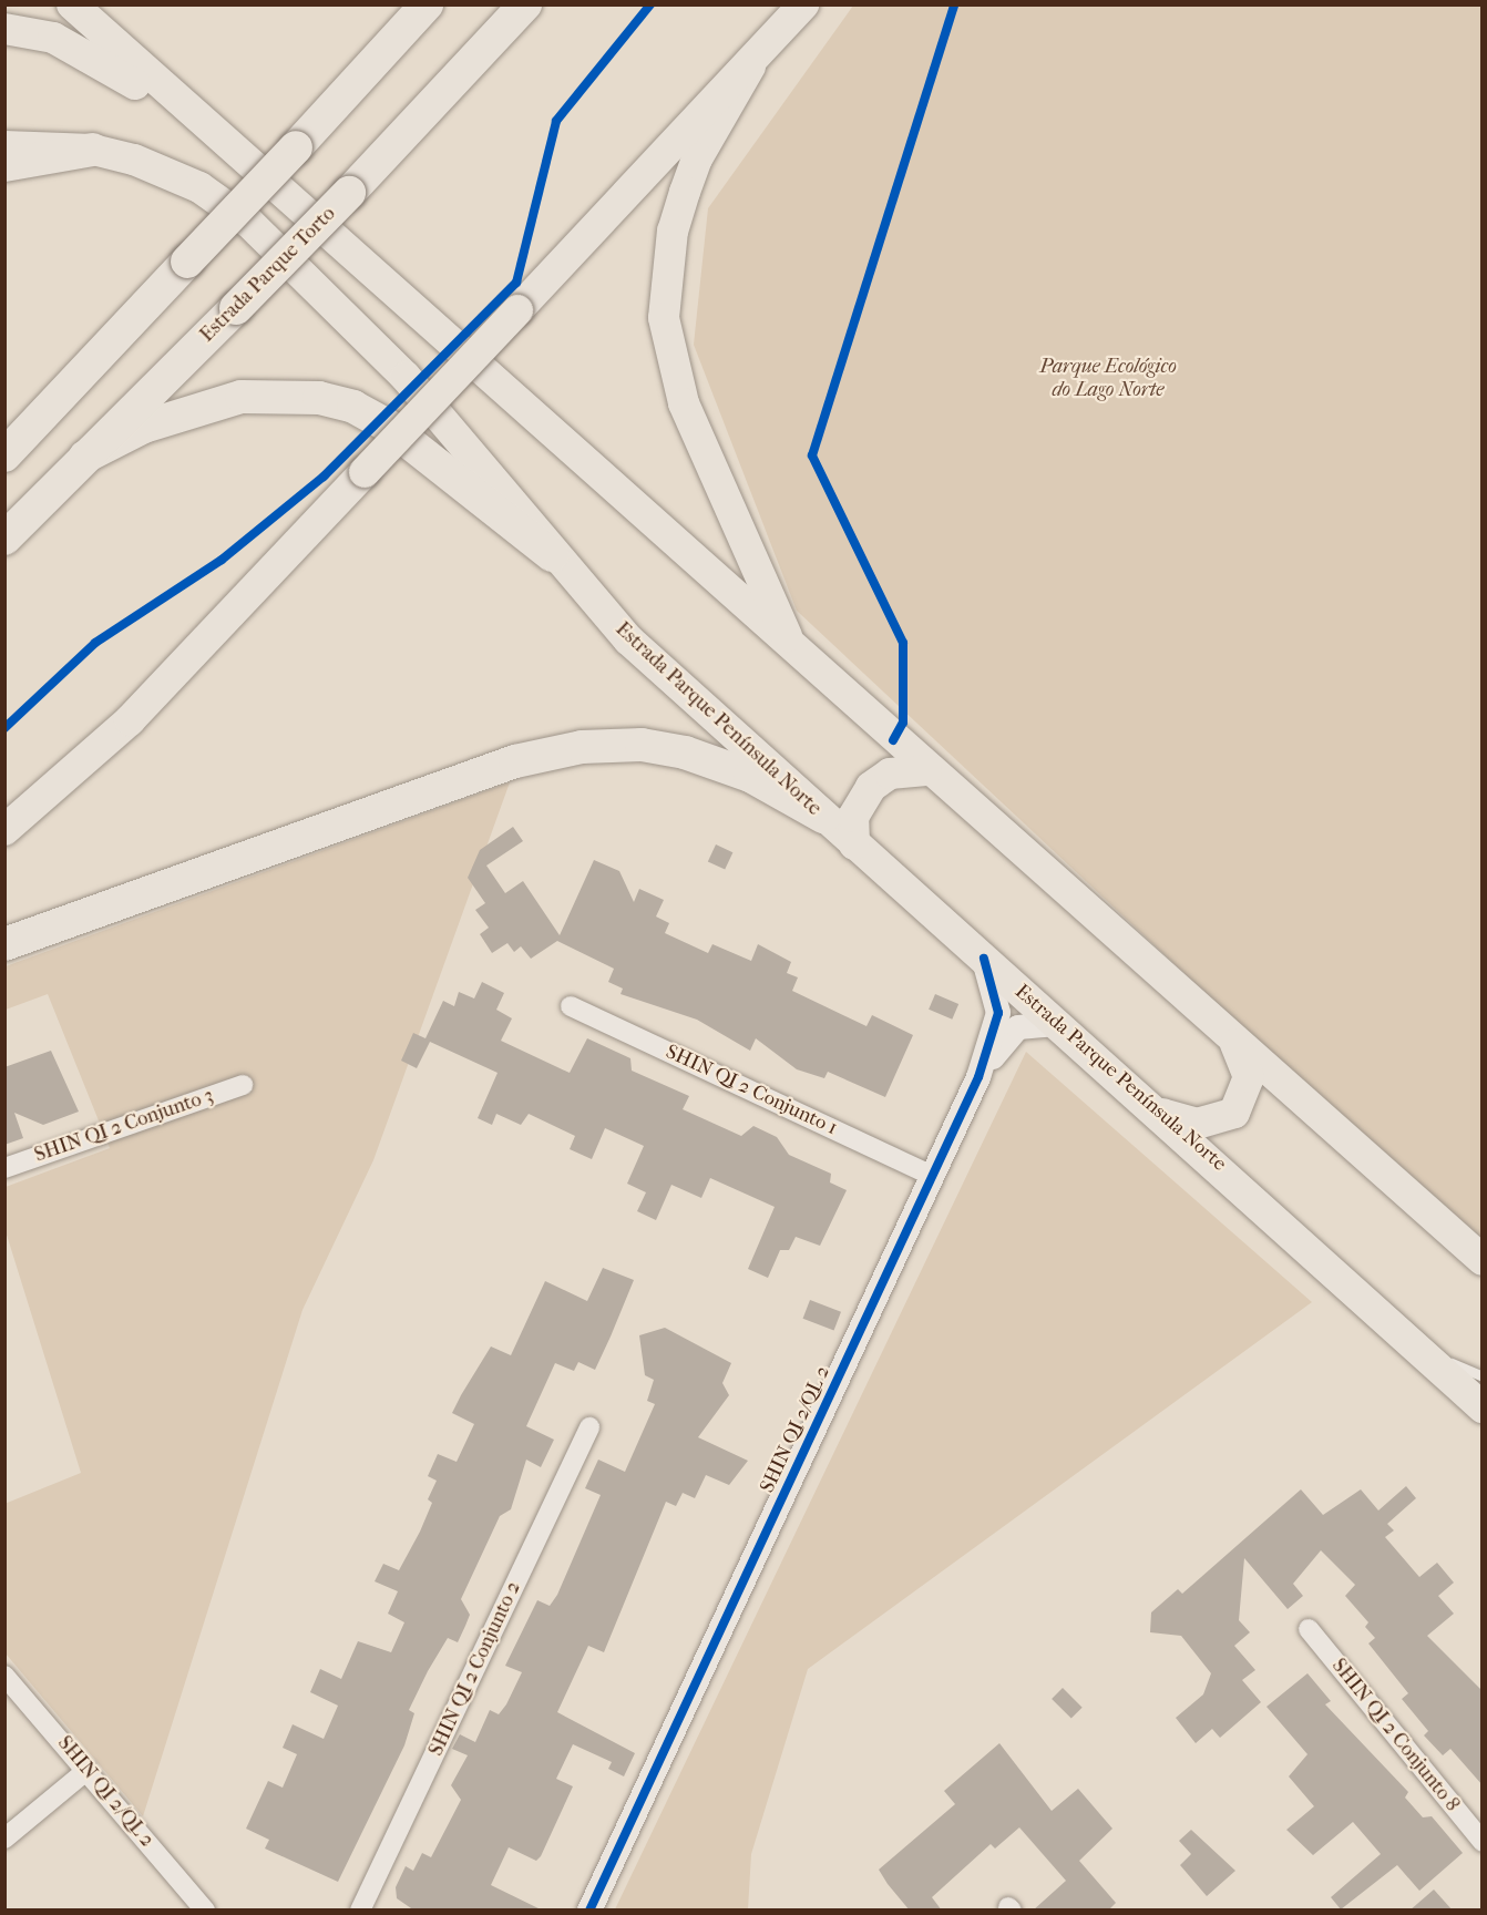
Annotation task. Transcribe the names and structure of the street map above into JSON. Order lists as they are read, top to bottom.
{
  "streets": {
    "highway": ["Estrada Parque Torto"],
    "main road": ["Estrada Parque Península Norte"],
    "street": [
      "SHIN QI 2 Conjunto 1",
      "SHIN QI 2 Conjunto 3",
      "SHIN QI 2/QL 2",
      "SHIN QI 2 Conjunto 2",
      "SHIN QI 2 Conjunto 8"
    ]
  },
  "crossings": [
    ["Estrada Parque Península Norte", "SHIN QI 2/QL 2"],
    ["SHIN QI 2 Conjunto 1", "SHIN QI 2/QL 2"]
  ],
  "parks": ["Parque Ecológico do Lago Norte"]
}
